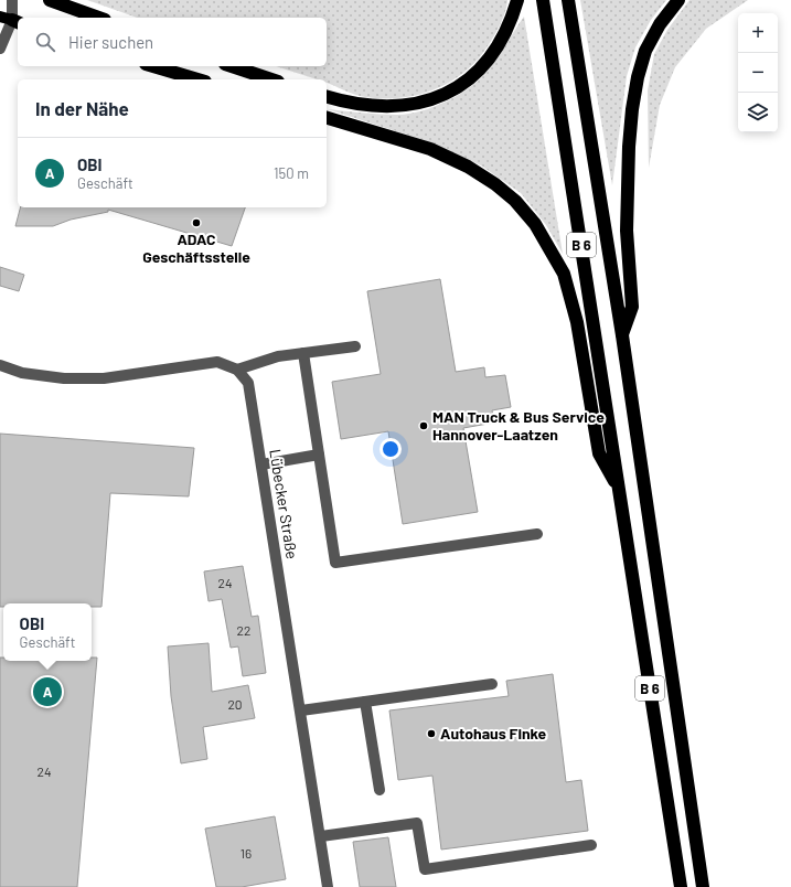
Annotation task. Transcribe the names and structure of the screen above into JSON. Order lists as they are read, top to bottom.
{
  "streets": {
    "highway": ["B 6"],
    "street": ["Lübecker Straße"]
  },
  "places": ["ADAC Geschäftsstelle", "MAN Truck & Bus Service Hannover-Laatzen", "Autohaus Finke"],
  "house_numbers": [
    "24",
    "22",
    "20",
    "24",
    "16"
  ],
  "page": {
    "map_buttons": ["+", "−"],
    "search": "Hier suchen",
    "heading": "In der Nähe",
    "list": [
      {
        "mark": "A",
        "name": "OBI",
        "note": "Geschäft",
        "value": "150 m"
      }
    ],
    "popup": ["OBI", "Geschäft"],
    "pins": "A"
  }
}
